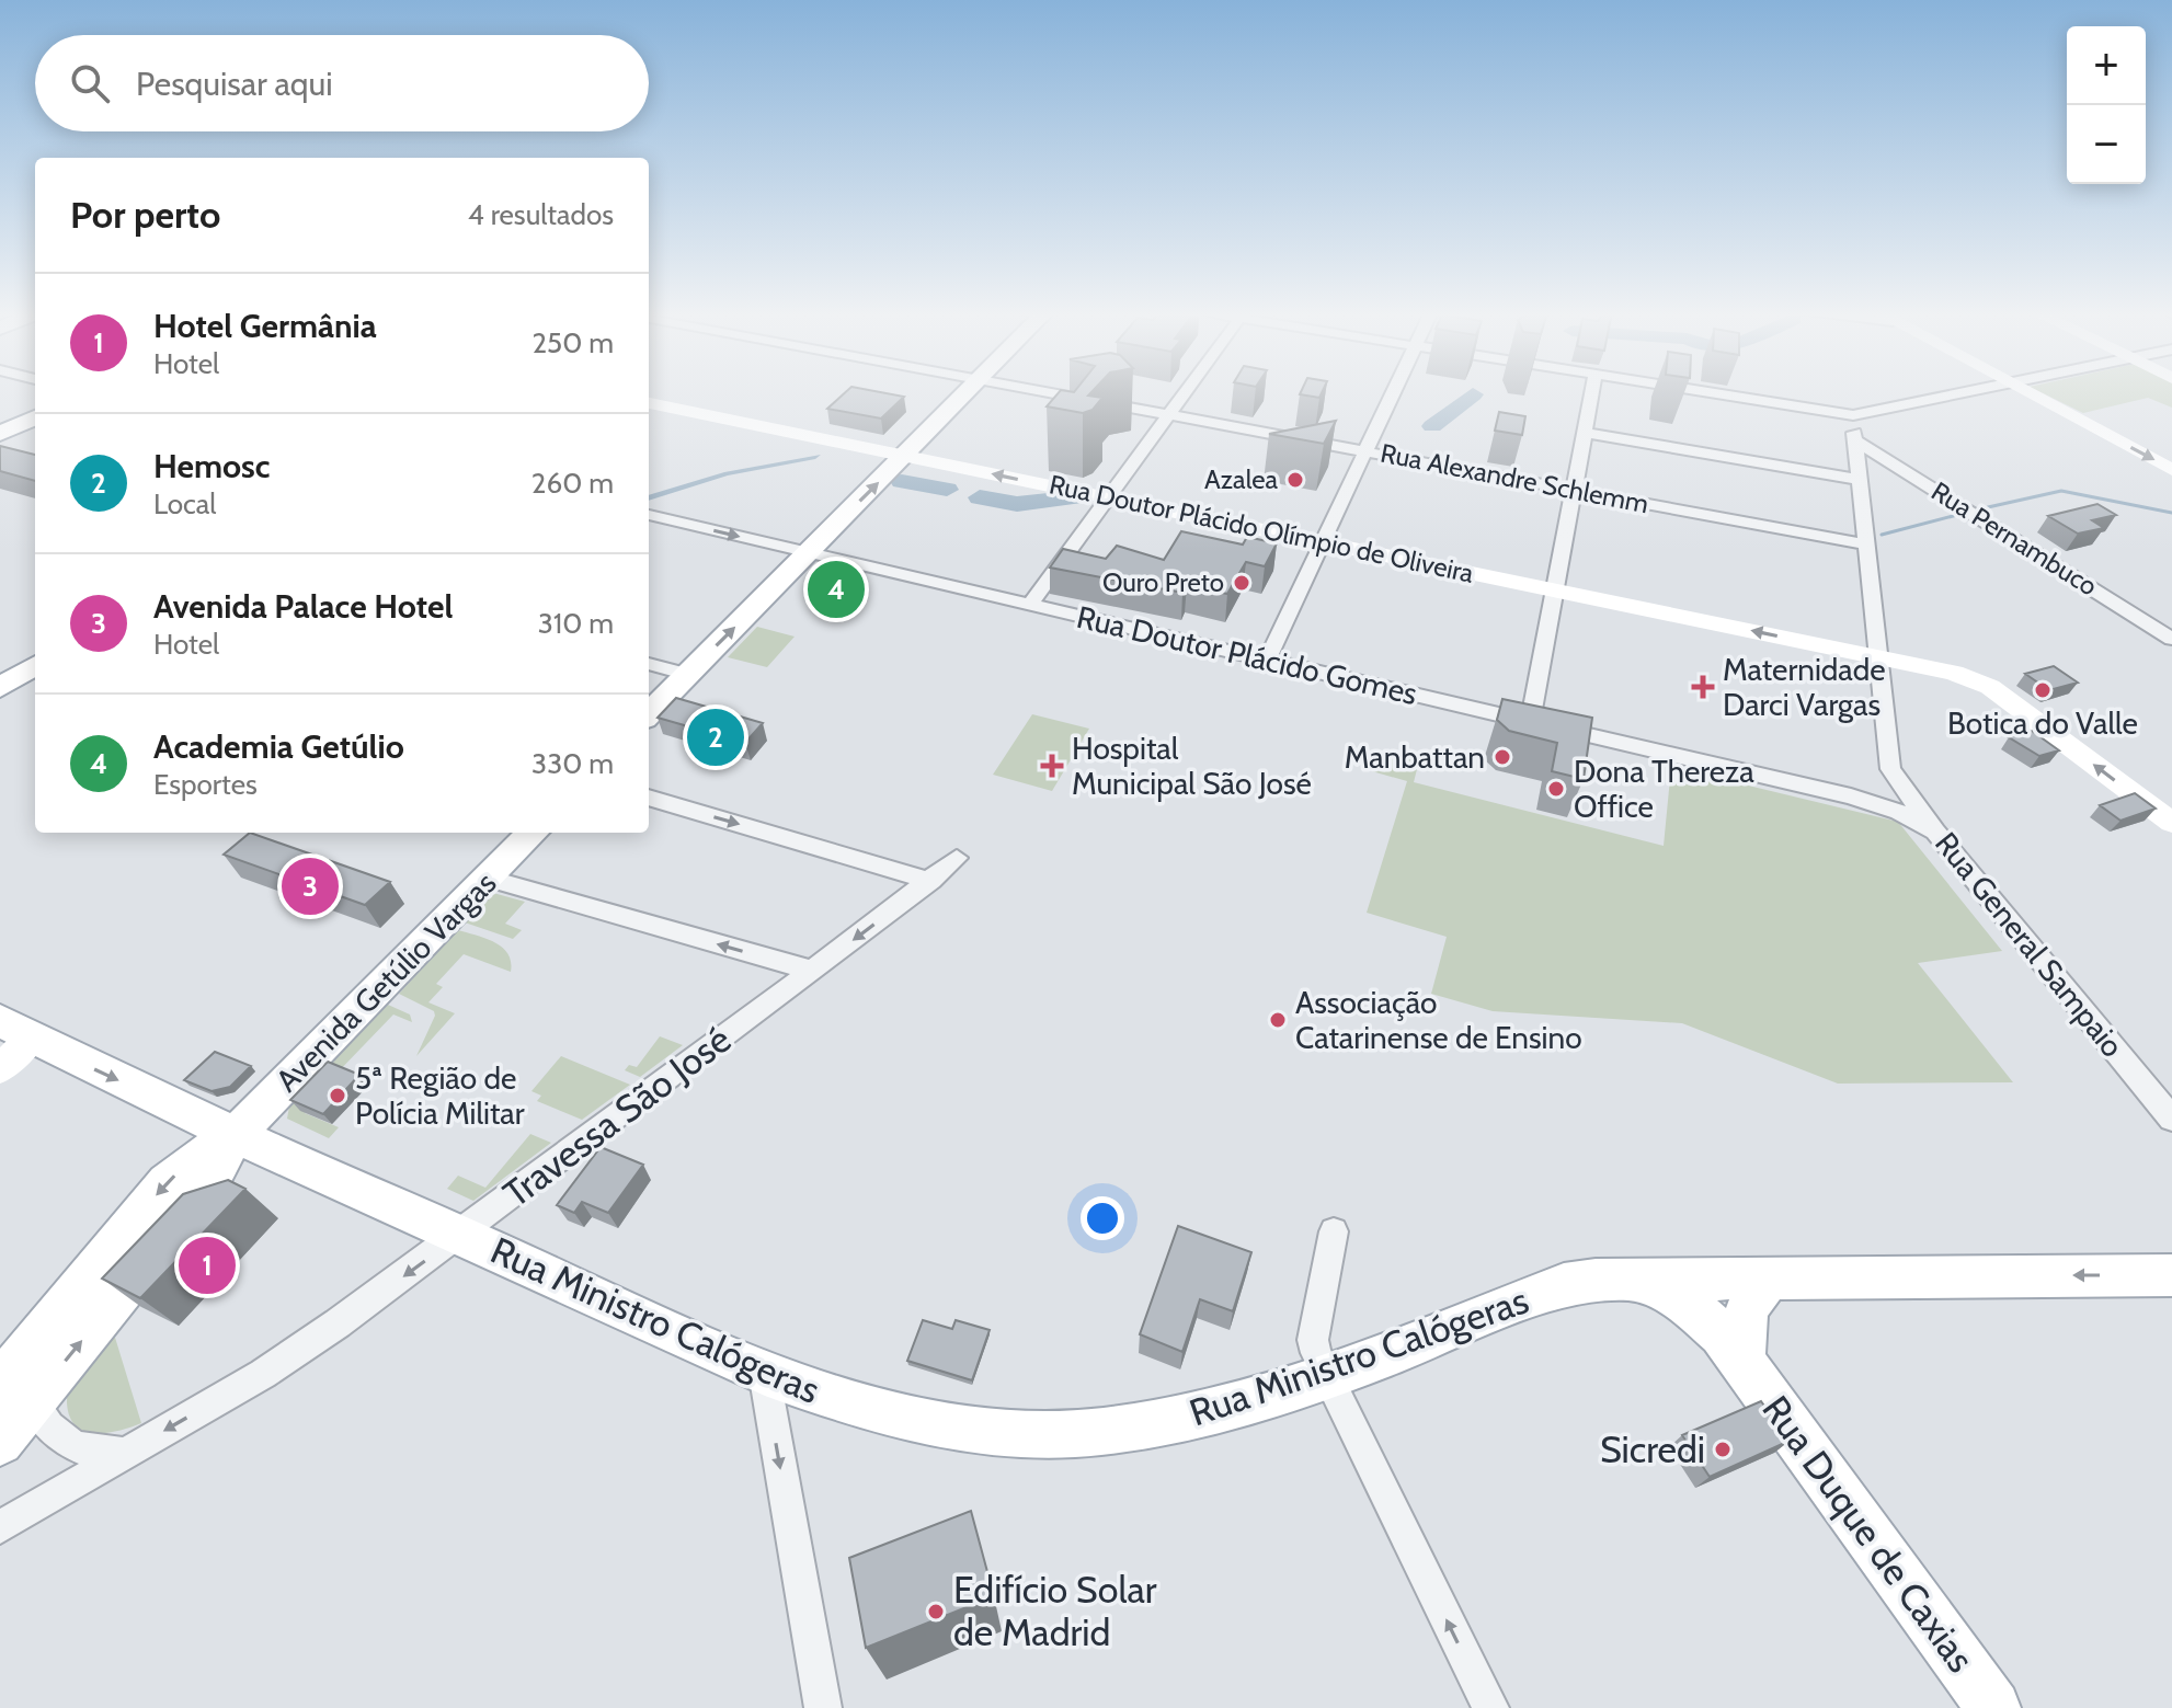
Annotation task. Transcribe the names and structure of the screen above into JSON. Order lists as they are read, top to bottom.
{
  "streets": {
    "main road": [
      "Rua Doutor Plácido Olímpio de Oliveira",
      "Avenida Getúlio Vargas",
      "Rua Ministro Calógeras",
      "Rua Duque de Caxias"
    ],
    "street": [
      "Rua Alexandre Schlemm",
      "Rua Pernambuco",
      "Rua Doutor Plácido Gomes",
      "Rua General Sampaio",
      "Travessa São José"
    ]
  },
  "crossings": [
    ["Rua Doutor Plácido Gomes", "Rua General Sampaio"],
    ["Avenida Getúlio Vargas", "Rua Ministro Calógeras"],
    ["Travessa São José", "Rua Ministro Calógeras"],
    ["Rua Ministro Calógeras", "Rua Duque de Caxias"]
  ],
  "one_way": ["Rua Doutor Plácido Olímpio de Oliveira", "Travessa São José"],
  "places": {
    "other": [
      "Azalea",
      "Ouro Preto",
      "Botica do Valle",
      "Manbattan",
      "Dona Thereza Office",
      "Associação Catarinense de Ensino",
      "5ª Região de Polícia Militar",
      "Sicredi",
      "Edifício Solar de Madrid"
    ],
    "health": ["Maternidade Darci Vargas", "Hospital Municipal São José"]
  },
  "page": {
    "map_buttons": ["+", "−"],
    "search": "Pesquisar aqui",
    "heading": ["Por perto", "4 resultados"],
    "list": [
      {
        "mark": "1",
        "name": "Hotel Germânia",
        "note": "Hotel",
        "value": "250 m"
      },
      {
        "mark": "2",
        "name": "Hemosc",
        "note": "Local",
        "value": "260 m"
      },
      {
        "mark": "3",
        "name": "Avenida Palace Hotel",
        "note": "Hotel",
        "value": "310 m"
      },
      {
        "mark": "4",
        "name": "Academia Getúlio",
        "note": "Esportes",
        "value": "330 m"
      }
    ],
    "pins": [
      "4",
      "2",
      "3",
      "1"
    ]
  }
}
